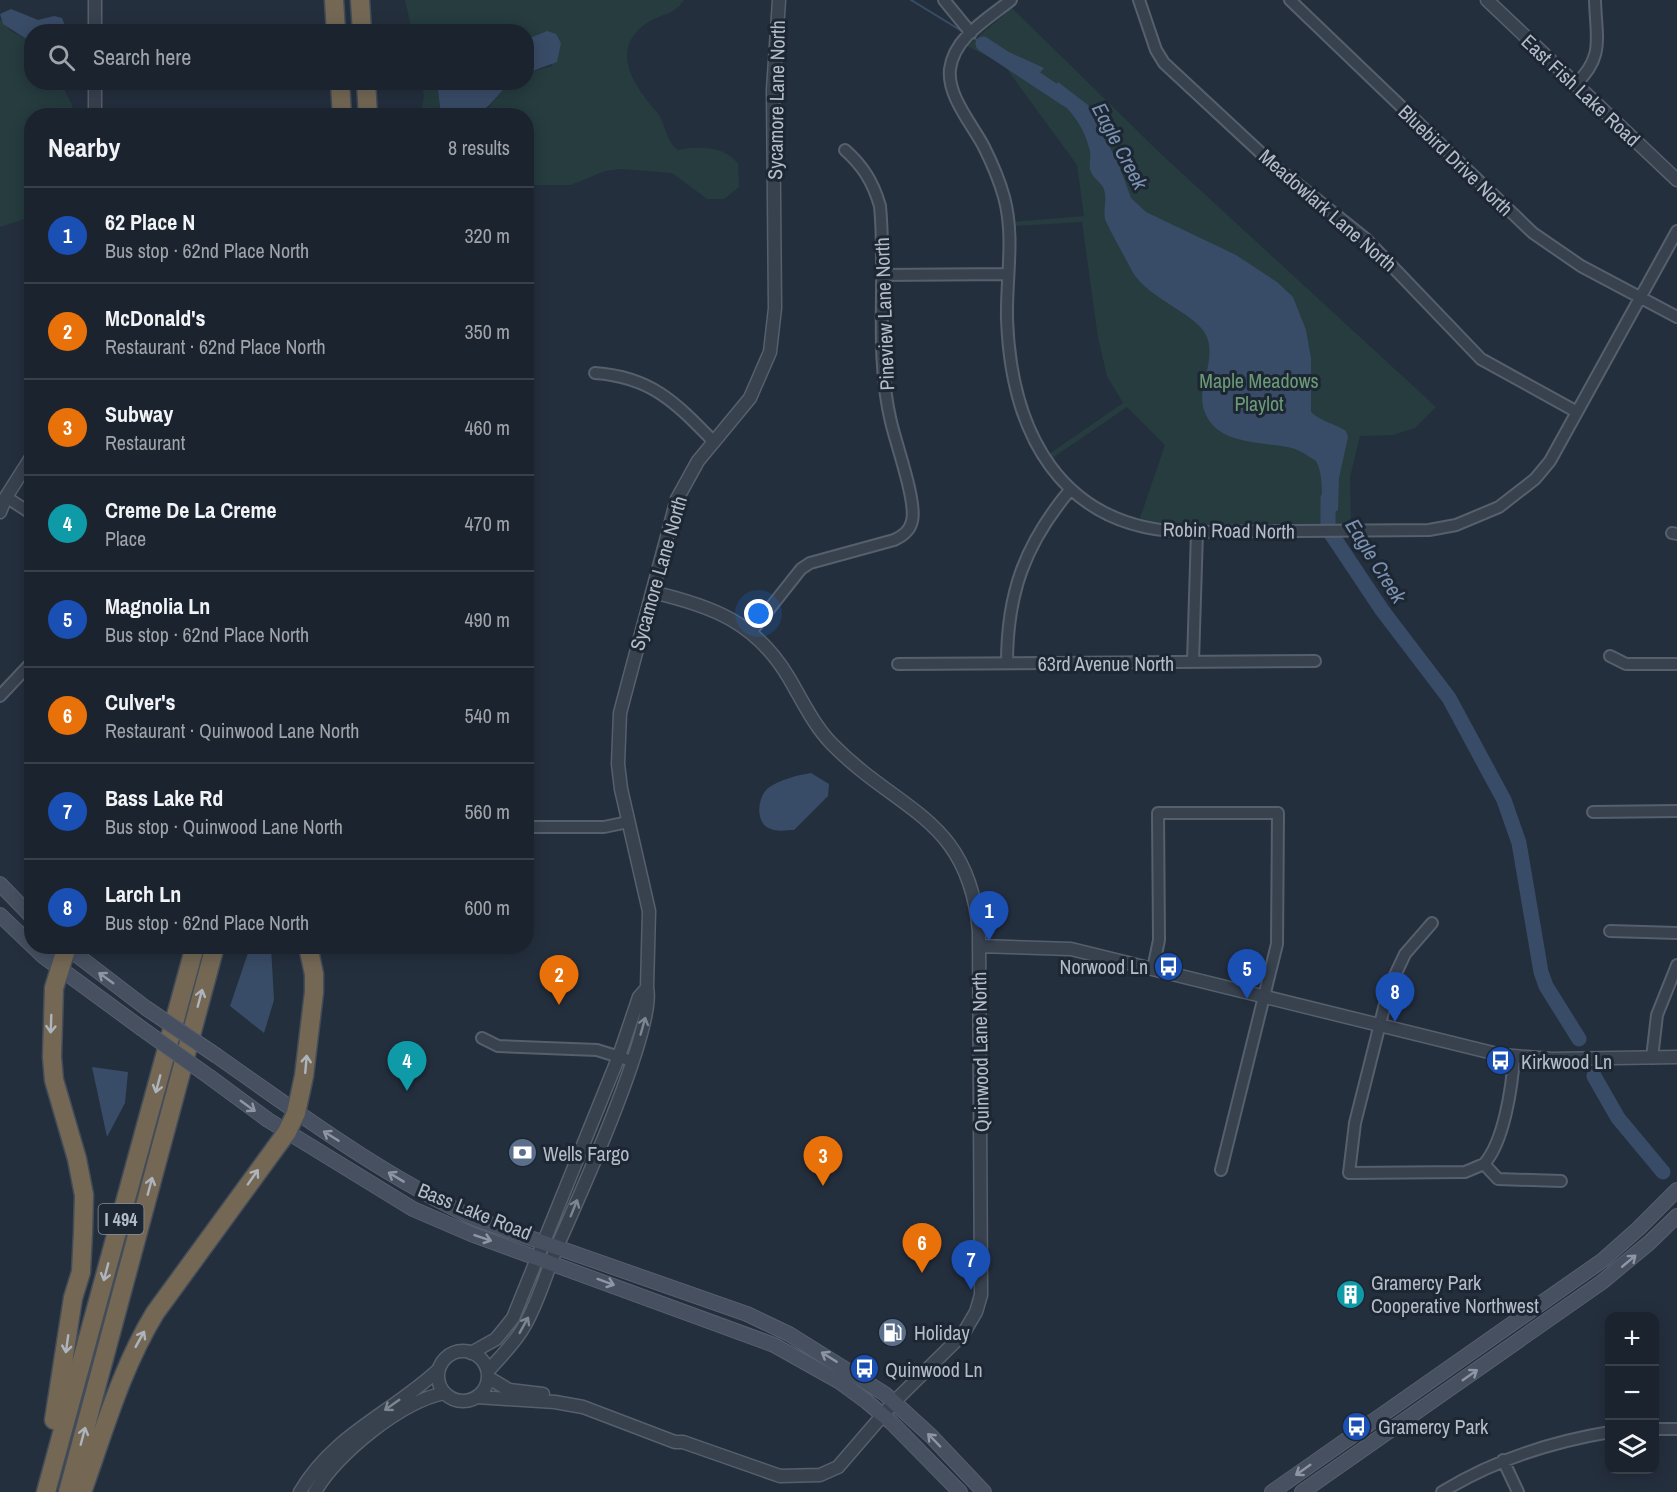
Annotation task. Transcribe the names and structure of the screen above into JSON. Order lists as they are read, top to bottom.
{
  "streets": {
    "highway": ["I 494"],
    "main road": ["Bass Lake Road"],
    "street": [
      "East Fish Lake Road",
      "Sycamore Lane North",
      "Bluebird Drive North",
      "Meadowlark Lane North",
      "Pineview Lane North",
      "Robin Road North",
      "63rd Avenue North",
      "Quinwood Lane North"
    ]
  },
  "crossings": [
    ["Sycamore Lane North", "Quinwood Lane North"],
    ["Sycamore Lane North", "Bass Lake Road"],
    ["Bluebird Drive North", "Robin Road North"],
    ["Meadowlark Lane North", "Robin Road North"],
    ["Pineview Lane North", "Quinwood Lane North"],
    ["Quinwood Lane North", "Bass Lake Road"]
  ],
  "water": ["Eagle Creek"],
  "parks": ["Maple Meadows Playlot"],
  "places": {
    "bus stop": [
      "Norwood Ln",
      "Kirkwood Ln",
      "Quinwood Ln",
      "Gramercy Park"
    ],
    "bank": ["Wells Fargo"],
    "building": ["Gramercy Park Cooperative Northwest"],
    "fuel station": ["Holiday"]
  },
  "page": {
    "search": "Search here",
    "heading": ["Nearby", "8 results"],
    "list": [
      {
        "mark": "1",
        "name": "62 Place N",
        "note": "Bus stop · 62nd Place North",
        "value": "320 m"
      },
      {
        "mark": "2",
        "name": "McDonald's",
        "note": "Restaurant · 62nd Place North",
        "value": "350 m"
      },
      {
        "mark": "3",
        "name": "Subway",
        "note": "Restaurant",
        "value": "460 m"
      },
      {
        "mark": "4",
        "name": "Creme De La Creme",
        "note": "Place",
        "value": "470 m"
      },
      {
        "mark": "5",
        "name": "Magnolia Ln",
        "note": "Bus stop · 62nd Place North",
        "value": "490 m"
      },
      {
        "mark": "6",
        "name": "Culver's",
        "note": "Restaurant · Quinwood Lane North",
        "value": "540 m"
      },
      {
        "mark": "7",
        "name": "Bass Lake Rd",
        "note": "Bus stop · Quinwood Lane North",
        "value": "560 m"
      },
      {
        "mark": "8",
        "name": "Larch Ln",
        "note": "Bus stop · 62nd Place North",
        "value": "600 m"
      }
    ],
    "pins": [
      "1",
      "5",
      "2",
      "8",
      "4",
      "3",
      "6",
      "7"
    ],
    "map_buttons": ["+", "−"]
  }
}
